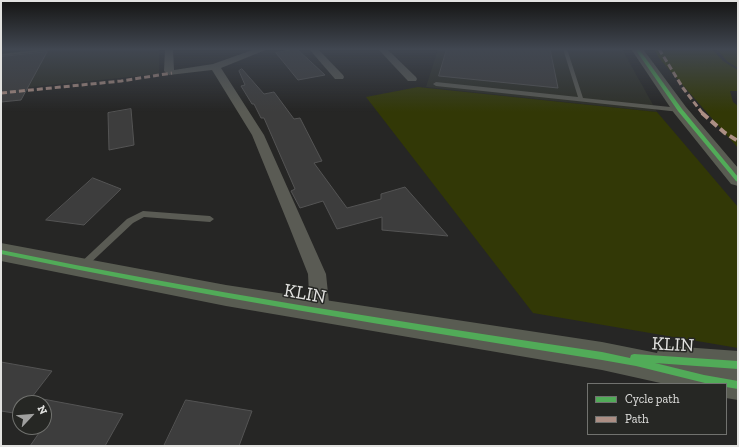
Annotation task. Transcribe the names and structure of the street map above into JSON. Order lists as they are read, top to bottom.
{
  "streets": {
    "street": ["KLIN"]
  },
  "legend": ["Cycle path", "Path"],
  "north": "top right"
}
